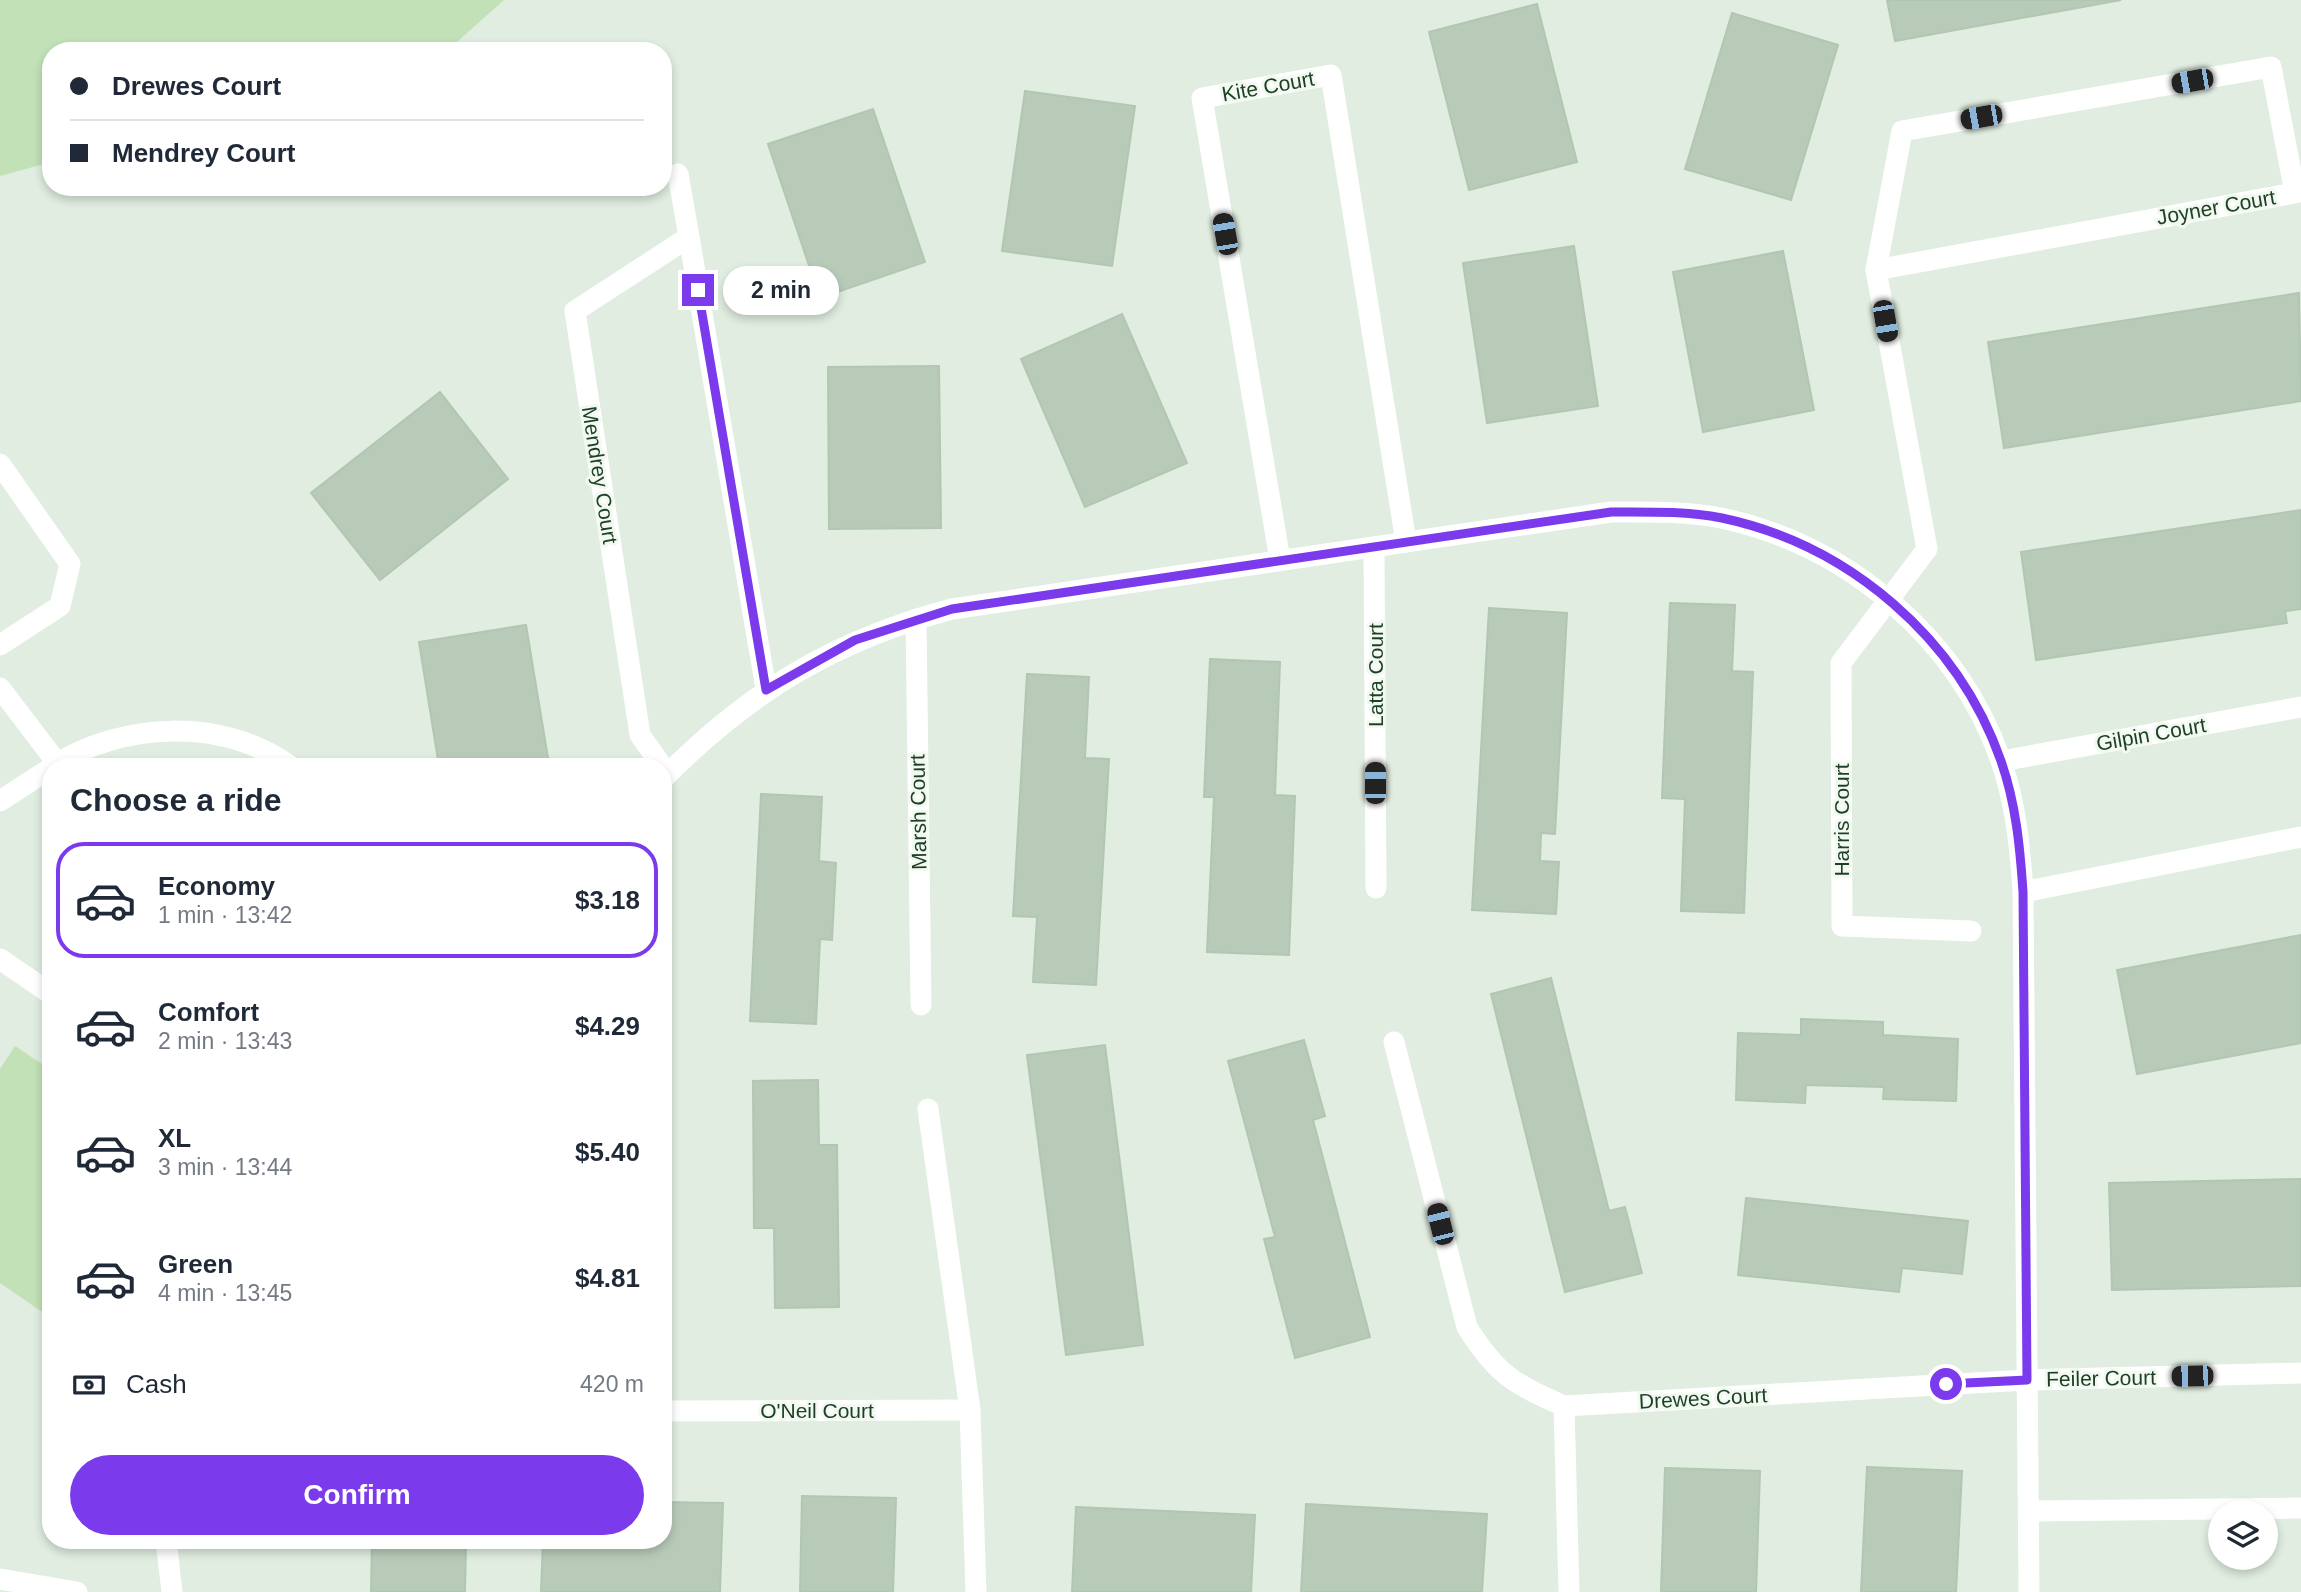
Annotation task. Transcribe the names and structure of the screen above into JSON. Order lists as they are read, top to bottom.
{
  "streets": {
    "street": [
      "Kite Court",
      "Joyner Court",
      "Mendrey Court",
      "Latta Court",
      "Gilpin Court",
      "Marsh Court",
      "Harris Court",
      "Feiler Court",
      "Drewes Court",
      "O'Neil Court"
    ]
  },
  "crossings": [
    ["Joyner Court", "Harris Court"],
    ["Feiler Court", "Drewes Court"]
  ],
  "page": {
    "banner": ["Drewes Court", "Mendrey Court"],
    "bubble": "2 min",
    "heading": "Choose a ride",
    "list": [
      {
        "name": "Economy",
        "note": "1 min · 13:42",
        "value": "$3.18"
      },
      {
        "name": "Comfort",
        "note": "2 min · 13:43",
        "value": "$4.29"
      },
      {
        "name": "XL",
        "note": "3 min · 13:44",
        "value": "$5.40"
      },
      {
        "name": "Green",
        "note": "4 min · 13:45",
        "value": "$4.81"
      }
    ],
    "pay": ["Cash", "420 m"],
    "buttons": "Confirm"
  }
}
